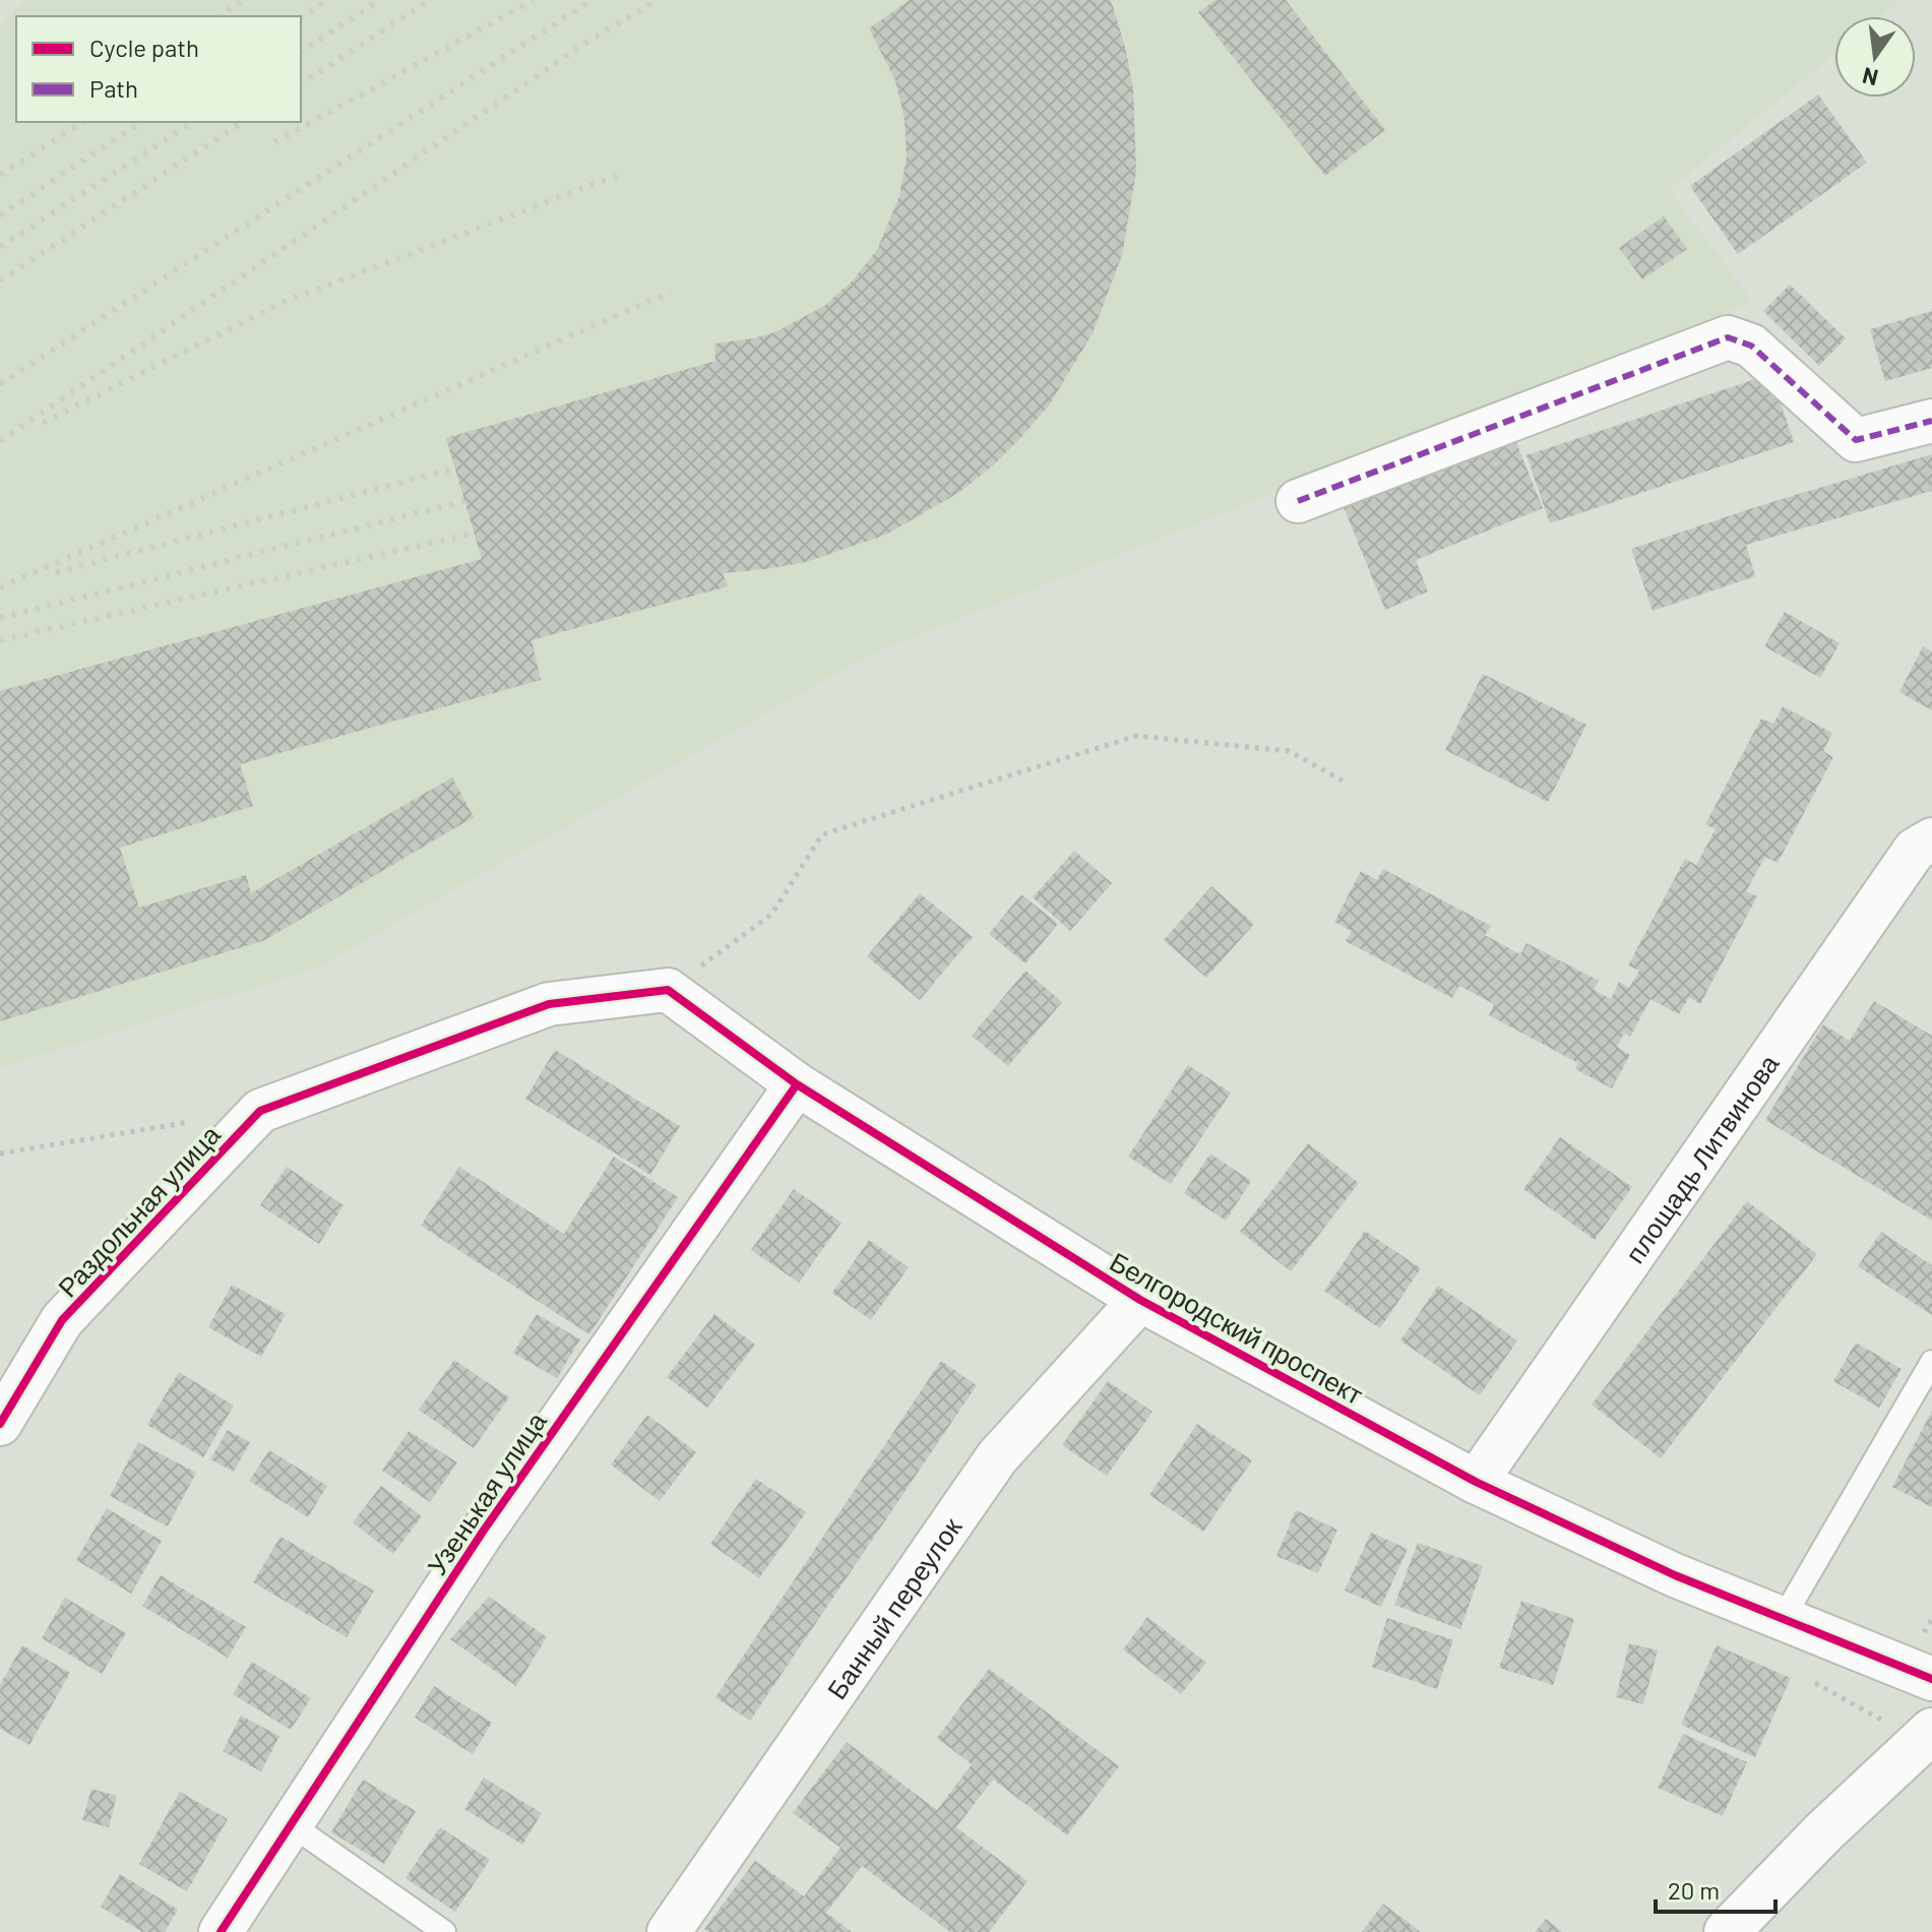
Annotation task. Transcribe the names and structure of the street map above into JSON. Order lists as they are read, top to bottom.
{
  "streets": {
    "street": [
      "площадь Литвинова",
      "Раздольная улица",
      "Белгородский проспект",
      "Узенькая улица",
      "Банный переулок"
    ]
  },
  "crossings": [
    ["площадь Литвинова", "Белгородский проспект"],
    ["Белгородский проспект", "Узенькая улица"],
    ["Белгородский проспект", "Банный переулок"]
  ],
  "legend": ["Cycle path", "Path"],
  "scale_bar": "20 m",
  "north": "bottom"
}
